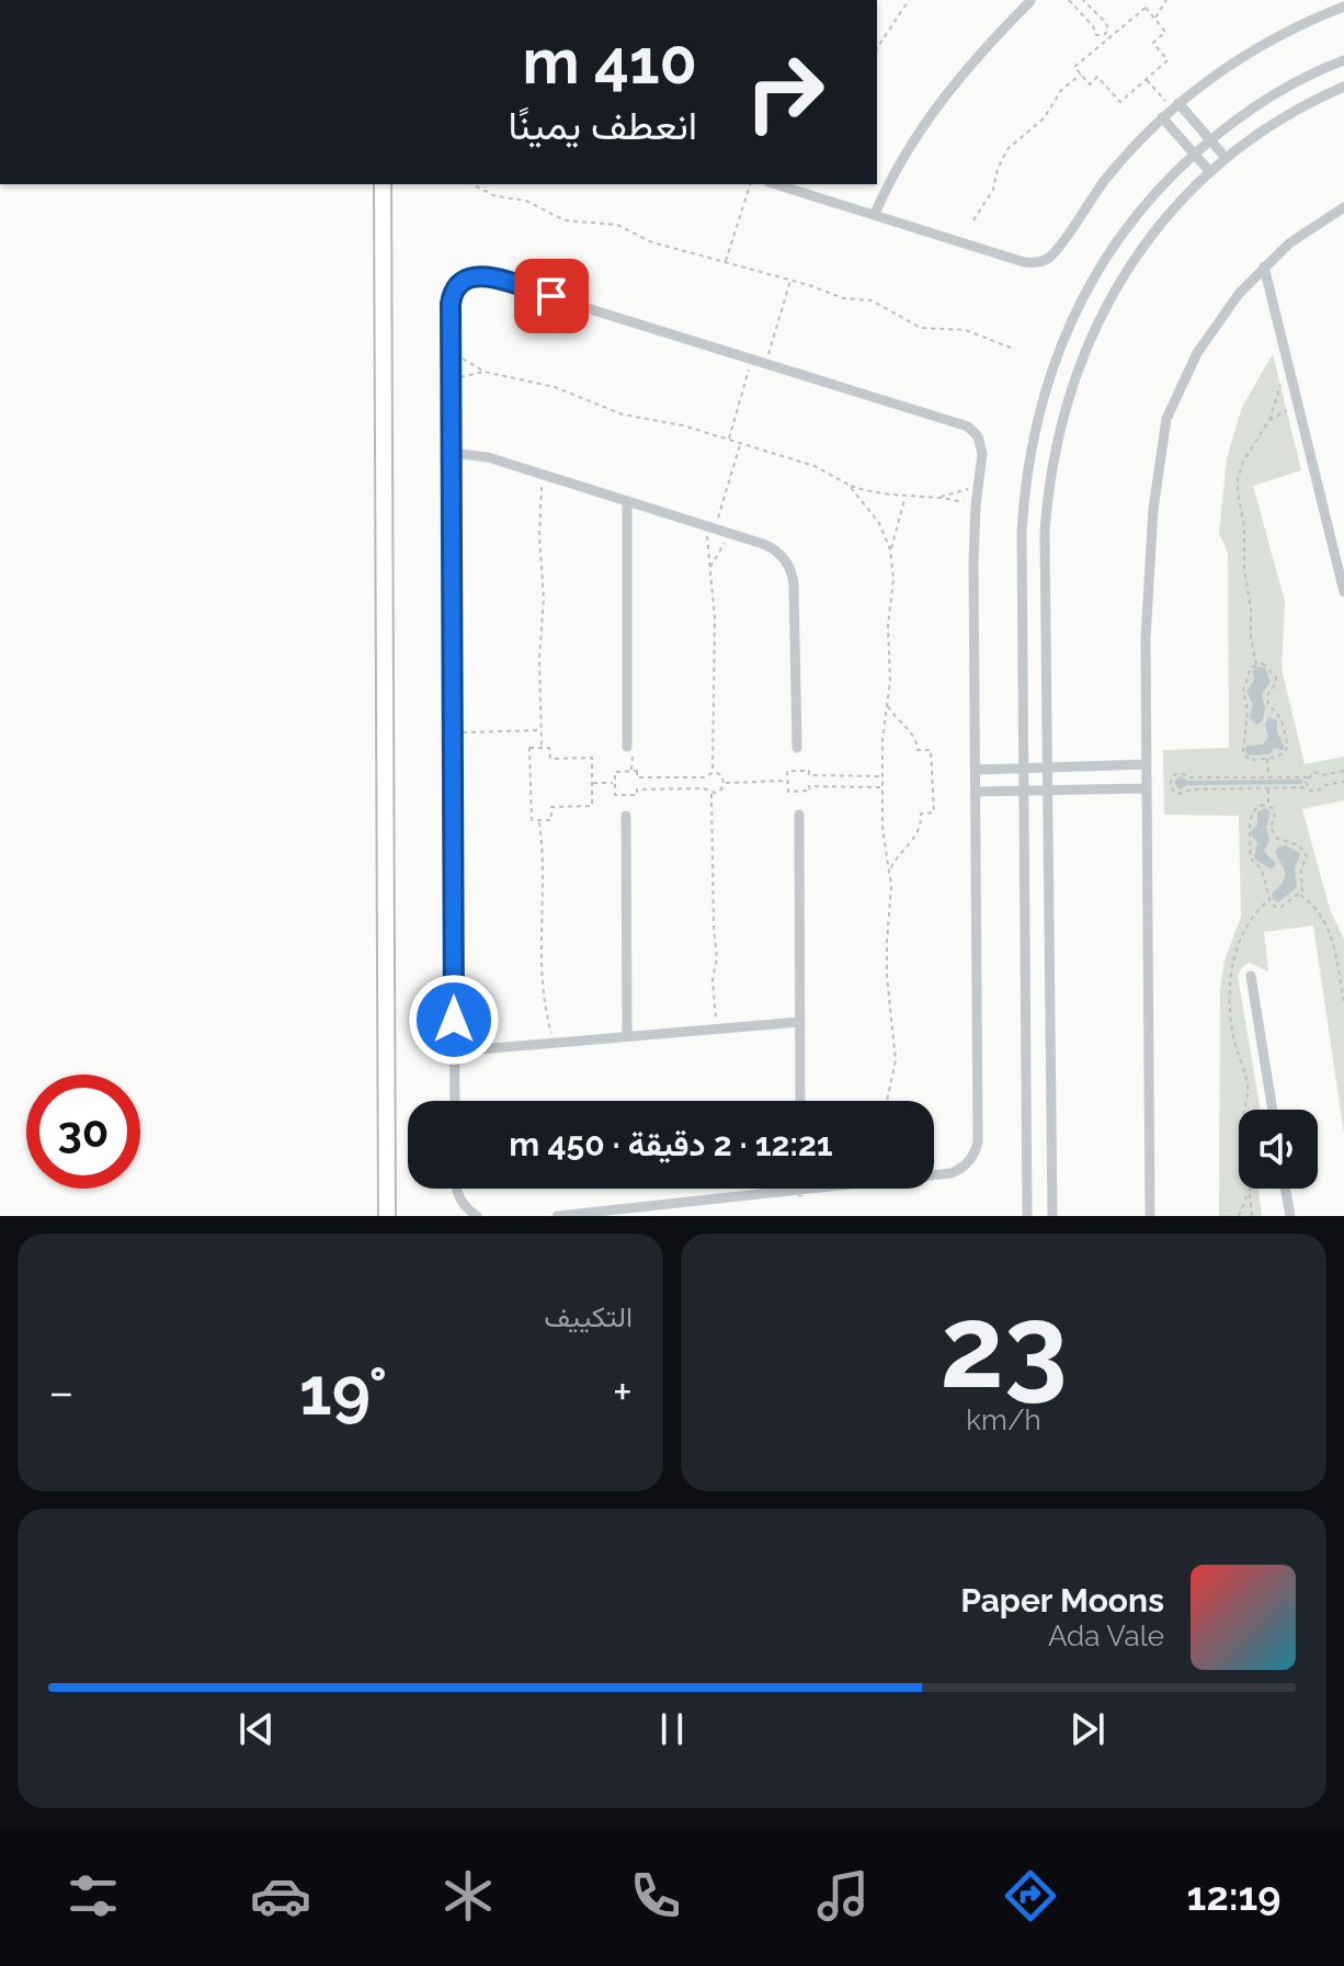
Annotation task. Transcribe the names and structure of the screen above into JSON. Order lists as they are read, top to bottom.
{
  "page": {
    "turn": ["410 m", "انعطف يمينًا"],
    "limit": "30",
    "trip": "12:21 · 2 دقيقة · 450 m",
    "tile": [
      ["23", "km/h"],
      "التكييف"
    ],
    "heat": ["−", "19°", "+"],
    "song": ["Paper Moons", "Ada Vale"],
    "tabs": "12:19"
  }
}
